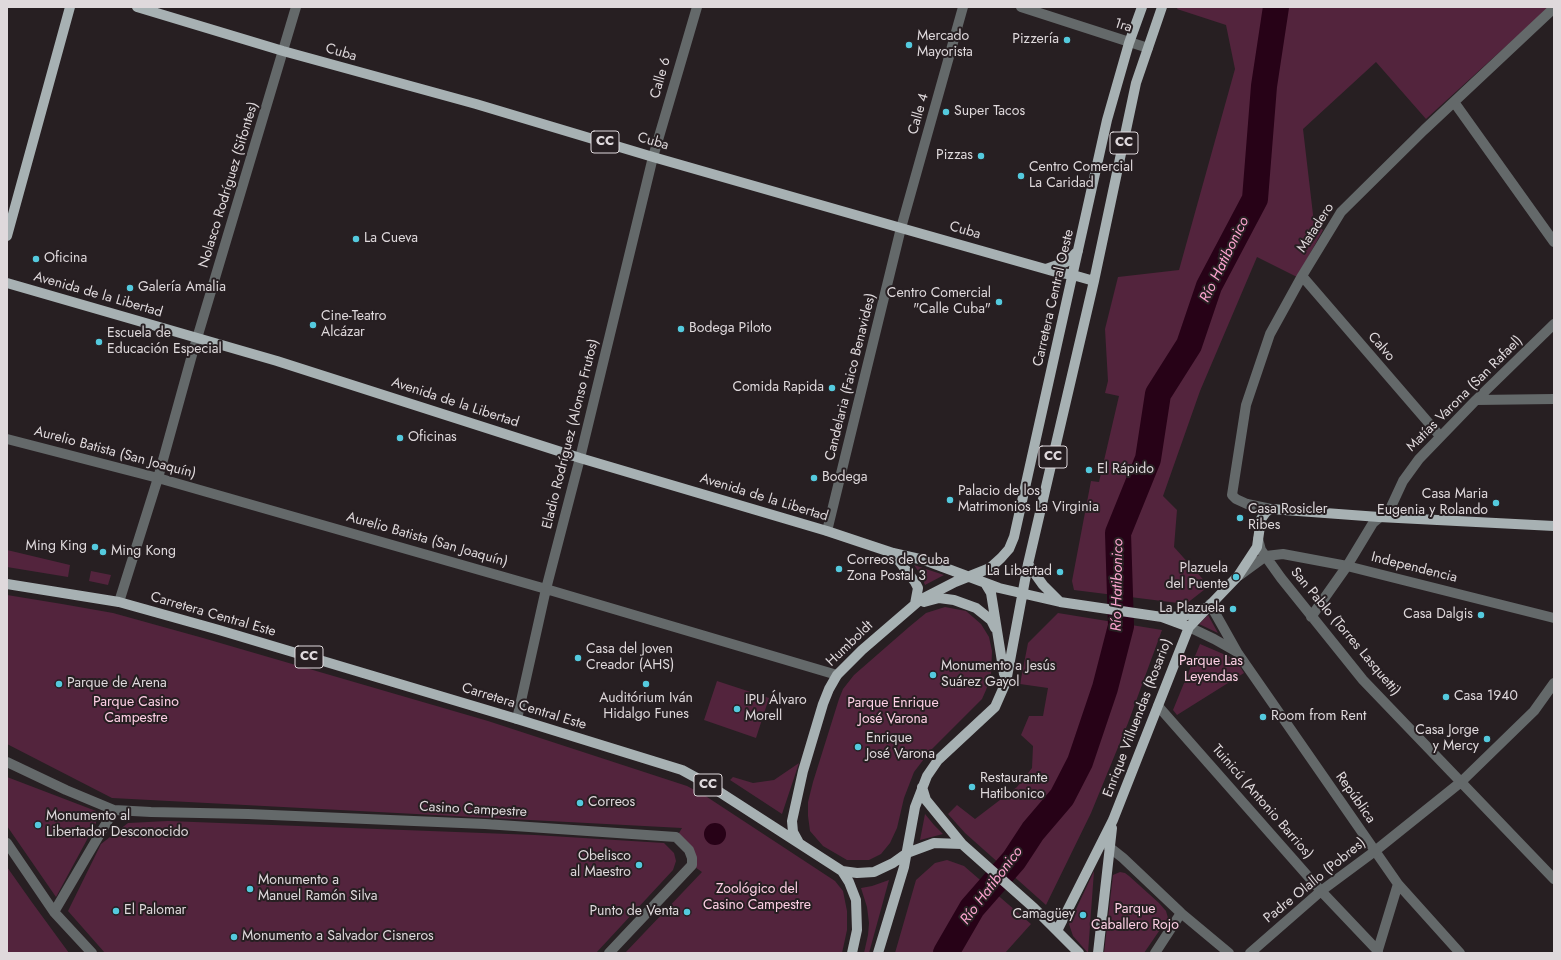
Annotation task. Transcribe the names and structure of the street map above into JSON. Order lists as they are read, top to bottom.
{
  "streets": {
    "main road": [
      "Cuba",
      "CC",
      "Avenida de la Libertad",
      "Carretera Central Oeste",
      "Carretera Central Este",
      "Humboldt",
      "Enrique Villuendas (Rosario)",
      "República"
    ],
    "street": [
      "1ra",
      "Calle 6",
      "Calle 4",
      "Nolasco Rodríguez (Sifontes)",
      "Matadero",
      "Calvo",
      "Candelaria (Faico Benavides)",
      "Matías Varona (San Rafael)",
      "Eladio Rodríguez (Alonso Frutos)",
      "Aurelio Batista (San Joaquín)",
      "Independencia",
      "San Pablo (Torres Lasquetti)",
      "Tuinicú (Antonio Barrios)",
      "Casino Campestre",
      "Padre Olallo (Pobres)"
    ]
  },
  "crossings": [
    ["1ra", "CC"],
    ["1ra", "Carretera Central Oeste"],
    ["Cuba", "Calle 6"],
    ["Cuba", "Calle 4"],
    ["Cuba", "CC"],
    ["Cuba", "Nolasco Rodríguez (Sifontes)"],
    ["Cuba", "Carretera Central Oeste"],
    ["Cuba", "Candelaria (Faico Benavides)"],
    ["Cuba", "Eladio Rodríguez (Alonso Frutos)"],
    ["Calle 6", "Eladio Rodríguez (Alonso Frutos)"],
    ["Calle 4", "Candelaria (Faico Benavides)"],
    ["CC", "Avenida de la Libertad"],
    ["CC", "Carretera Central Este"],
    ["Nolasco Rodríguez (Sifontes)", "Avenida de la Libertad"],
    ["Nolasco Rodríguez (Sifontes)", "Aurelio Batista (San Joaquín)"],
    ["Nolasco Rodríguez (Sifontes)", "Carretera Central Este"],
    ["Matadero", "Calvo"],
    ["Avenida de la Libertad", "Carretera Central Oeste"],
    ["Avenida de la Libertad", "Candelaria (Faico Benavides)"],
    ["Avenida de la Libertad", "Eladio Rodríguez (Alonso Frutos)"],
    ["Avenida de la Libertad", "Humboldt"],
    ["Avenida de la Libertad", "República"],
    ["Carretera Central Oeste", "Humboldt"],
    ["Calvo", "Matías Varona (San Rafael)"],
    ["Matías Varona (San Rafael)", "Independencia"],
    ["Matías Varona (San Rafael)", "San Pablo (Torres Lasquetti)"],
    ["Eladio Rodríguez (Alonso Frutos)", "Aurelio Batista (San Joaquín)"],
    ["Eladio Rodríguez (Alonso Frutos)", "Carretera Central Este"],
    ["Aurelio Batista (San Joaquín)", "Humboldt"],
    ["Independencia", "San Pablo (Torres Lasquetti)"],
    ["Carretera Central Este", "Humboldt"],
    ["San Pablo (Torres Lasquetti)", "Padre Olallo (Pobres)"],
    ["Enrique Villuendas (Rosario)", "República"],
    ["Enrique Villuendas (Rosario)", "Tuinicú (Antonio Barrios)"],
    ["República", "Padre Olallo (Pobres)"],
    ["Tuinicú (Antonio Barrios)", "Padre Olallo (Pobres)"]
  ],
  "water": ["Río Hatibonico"],
  "parks": [
    "Parque Las Leyendas",
    "Parque Casino Campestre",
    "Parque Enrique José Varona",
    "Zoológico del Casino Campestre",
    "Parque Caballero Rojo"
  ],
  "places": [
    "Pizzería",
    "Mercado Mayorista",
    "Super Tacos",
    "Pizzas",
    "Centro Comercial La Caridad",
    "La Cueva",
    "Oficina",
    "Galería Amalia",
    "Centro Comercial \"Calle Cuba\"",
    "Cine-Teatro Alcázar",
    "Bodega Piloto",
    "Escuela de Educación Especial",
    "Comida Rapida",
    "Oficinas",
    "El Rápido",
    "Bodega",
    "Palacio de los Matrimonios La Virginia",
    "Casa Maria Eugenia y Rolando",
    "Casa Rosicler Ribes",
    "Ming King",
    "Ming Kong",
    "Correos de Cuba Zona Postal 3",
    "La Libertad",
    "Plazuela del Puente",
    "La Plazuela",
    "Casa Dalgis",
    "Casa del Joven Creador (AHS)",
    "Monumento a Jesús Suárez Gayol",
    "Parque de Arena",
    "Auditórium Iván Hidalgo Funes",
    "Casa 1940",
    "IPU Álvaro Morell",
    "Room from Rent",
    "Casa Jorge y Mercy",
    "Enrique José Varona",
    "Restaurante Hatibonico",
    "Correos",
    "Monumento al Libertador Desconocido",
    "Obelisco al Maestro",
    "Monumento a Manuel Ramón Silva",
    "El Palomar",
    "Punto de Venta",
    "Camagüey",
    "Monumento a Salvador Cisneros"
  ]
}
